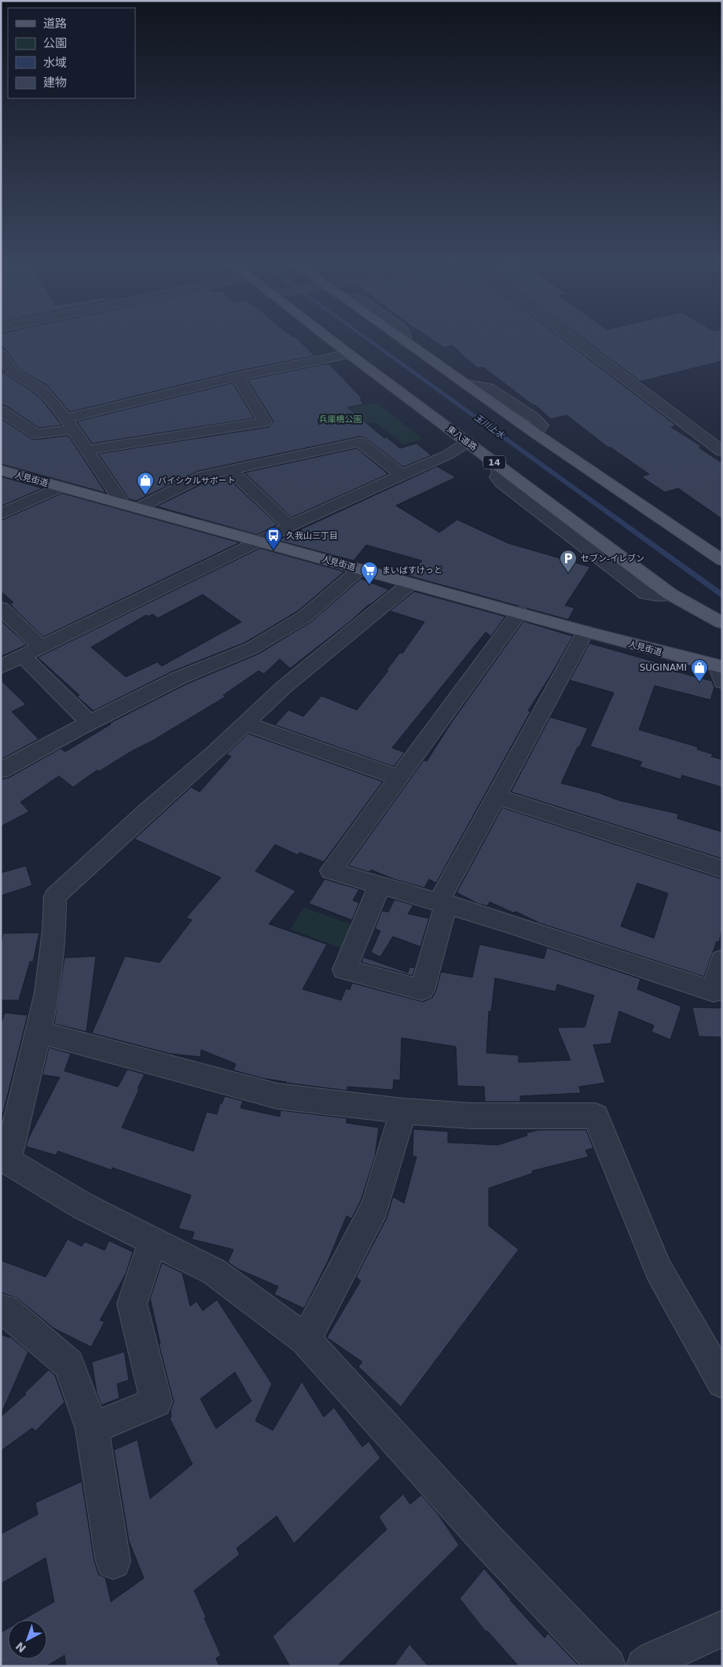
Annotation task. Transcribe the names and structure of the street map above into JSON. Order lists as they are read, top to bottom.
{
  "streets": {
    "main road": ["東八道路", "14", "人見街道"]
  },
  "water": ["玉川上水"],
  "parks": ["兵庫橋公園"],
  "places": {
    "shop": ["バイシクルサポート", "SUGINAMI"],
    "bus stop": ["久我山三丁目"],
    "parking": ["セブン-イレブン"],
    "supermarket": ["まいばすけっと"]
  },
  "legend": [
    "道路",
    "公園",
    "水域",
    "建物"
  ],
  "north": "bottom left"
}
